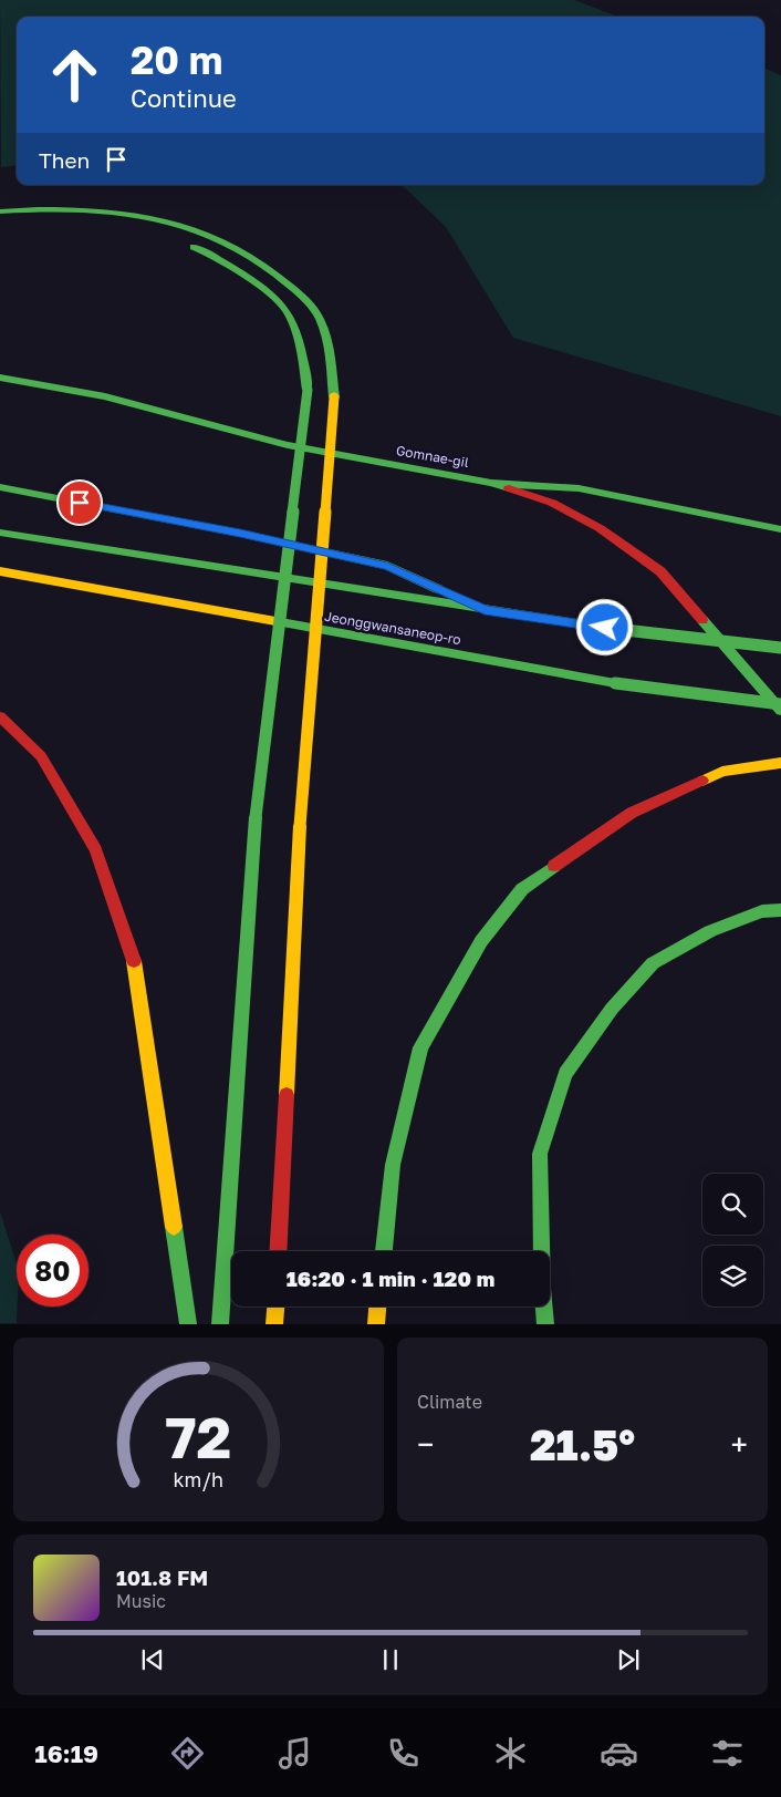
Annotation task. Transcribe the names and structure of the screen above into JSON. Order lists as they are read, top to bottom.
{
  "streets": {
    "main road": ["Gomnae-gil", "Jeonggwansaneop-ro"]
  },
  "page": {
    "turn": ["20 m", "Continue"],
    "then": "Then",
    "limit": "80",
    "trip": "16:20 · 1 min · 120 m",
    "tile": "Climate",
    "heat": ["−", "21.5°", "+"],
    "song": ["101.8 FM", "Music"],
    "tabs": "16:19",
    "gauge": ["72", "km/h"]
  }
}
